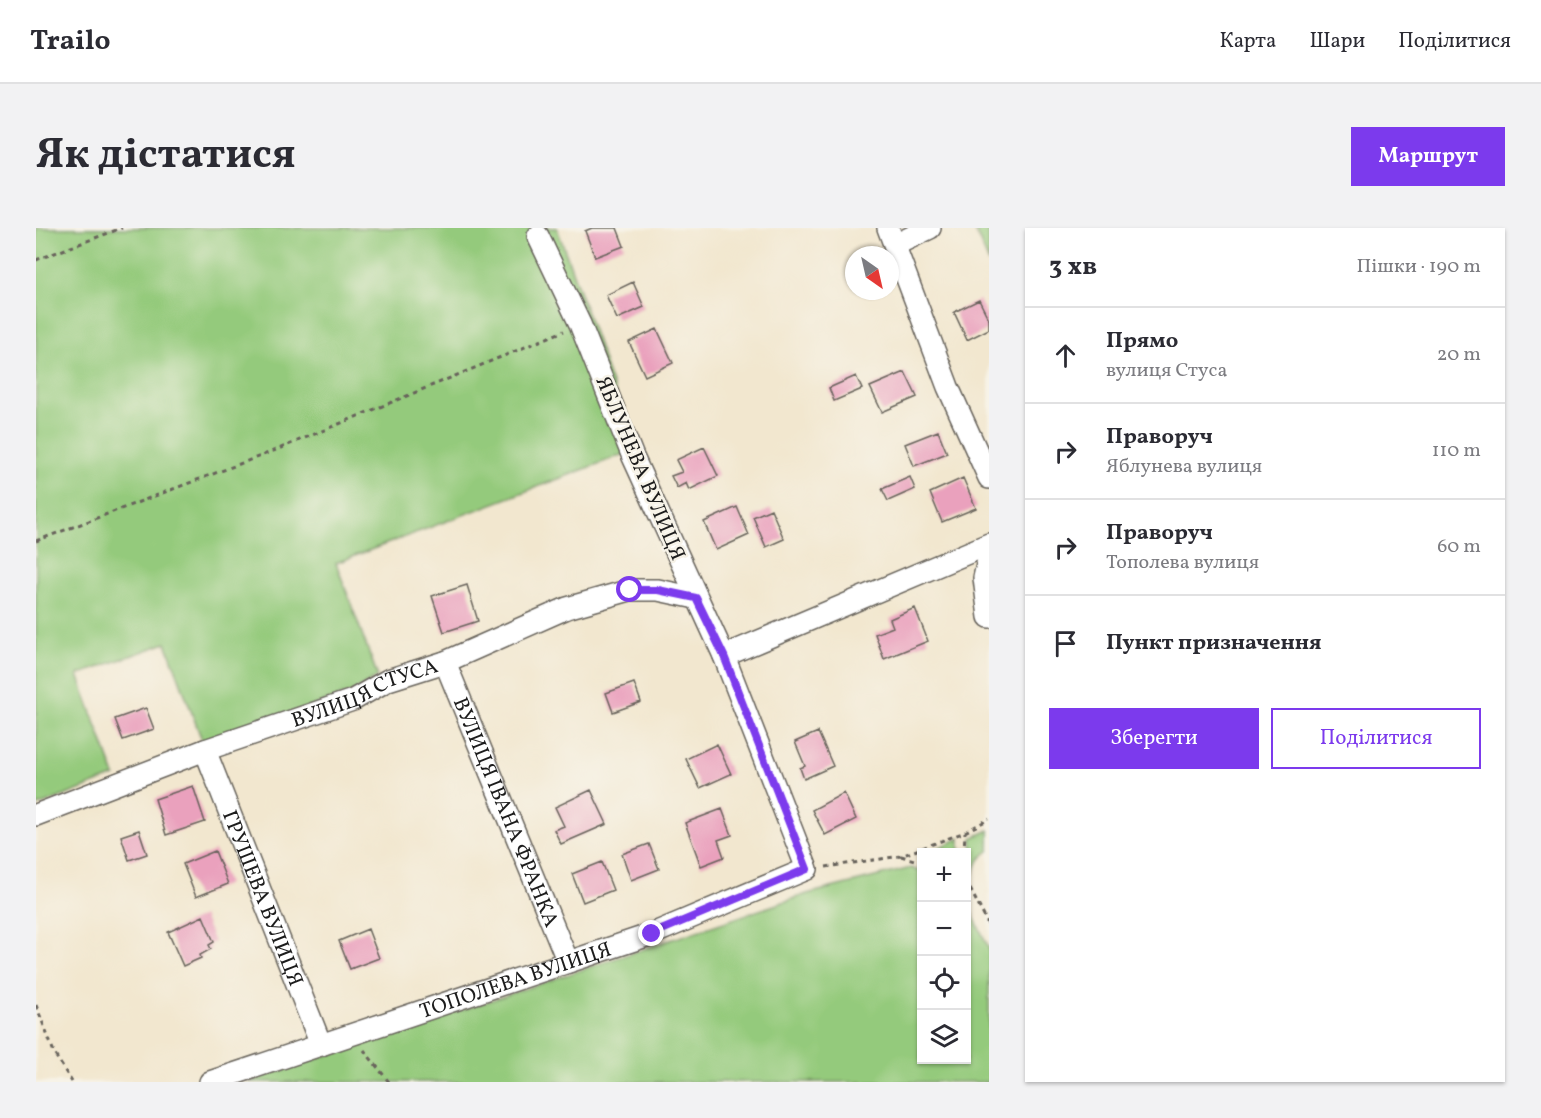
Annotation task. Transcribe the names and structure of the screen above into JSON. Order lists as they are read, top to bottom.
{
  "streets": {
    "street": [
      "ЯБЛУНЕВА ВУЛИЦЯ",
      "ВУЛИЦЯ СТУСА",
      "ВУЛИЦЯ ІВАНА ФРАНКА",
      "ГРУШЕВА ВУЛИЦЯ",
      "ТОПОЛЕВА ВУЛИЦЯ"
    ]
  },
  "crossings": [
    ["ЯБЛУНЕВА ВУЛИЦЯ", "ВУЛИЦЯ СТУСА"],
    ["ЯБЛУНЕВА ВУЛИЦЯ", "ТОПОЛЕВА ВУЛИЦЯ"],
    ["ВУЛИЦЯ СТУСА", "ВУЛИЦЯ ІВАНА ФРАНКА"],
    ["ВУЛИЦЯ СТУСА", "ГРУШЕВА ВУЛИЦЯ"],
    ["ВУЛИЦЯ ІВАНА ФРАНКА", "ТОПОЛЕВА ВУЛИЦЯ"],
    ["ГРУШЕВА ВУЛИЦЯ", "ТОПОЛЕВА ВУЛИЦЯ"]
  ],
  "north": "bottom right",
  "page": {
    "header": "Trailo",
    "nav": ["Карта", "Шари", "Поділитися"],
    "title": "Як дістатися",
    "buttons": [
      "Маршрут",
      ["Зберегти", "Поділитися"]
    ],
    "heading": ["3 хв", "Пішки · 190 m"],
    "list": [
      ["Прямо", "вулиця Стуса", "20 m"],
      ["Праворуч", "Яблунева вулиця", "110 m"],
      ["Праворуч", "Тополева вулиця", "60 m"],
      "Пункт призначення"
    ],
    "map_buttons": ["+", "−"]
  }
}
